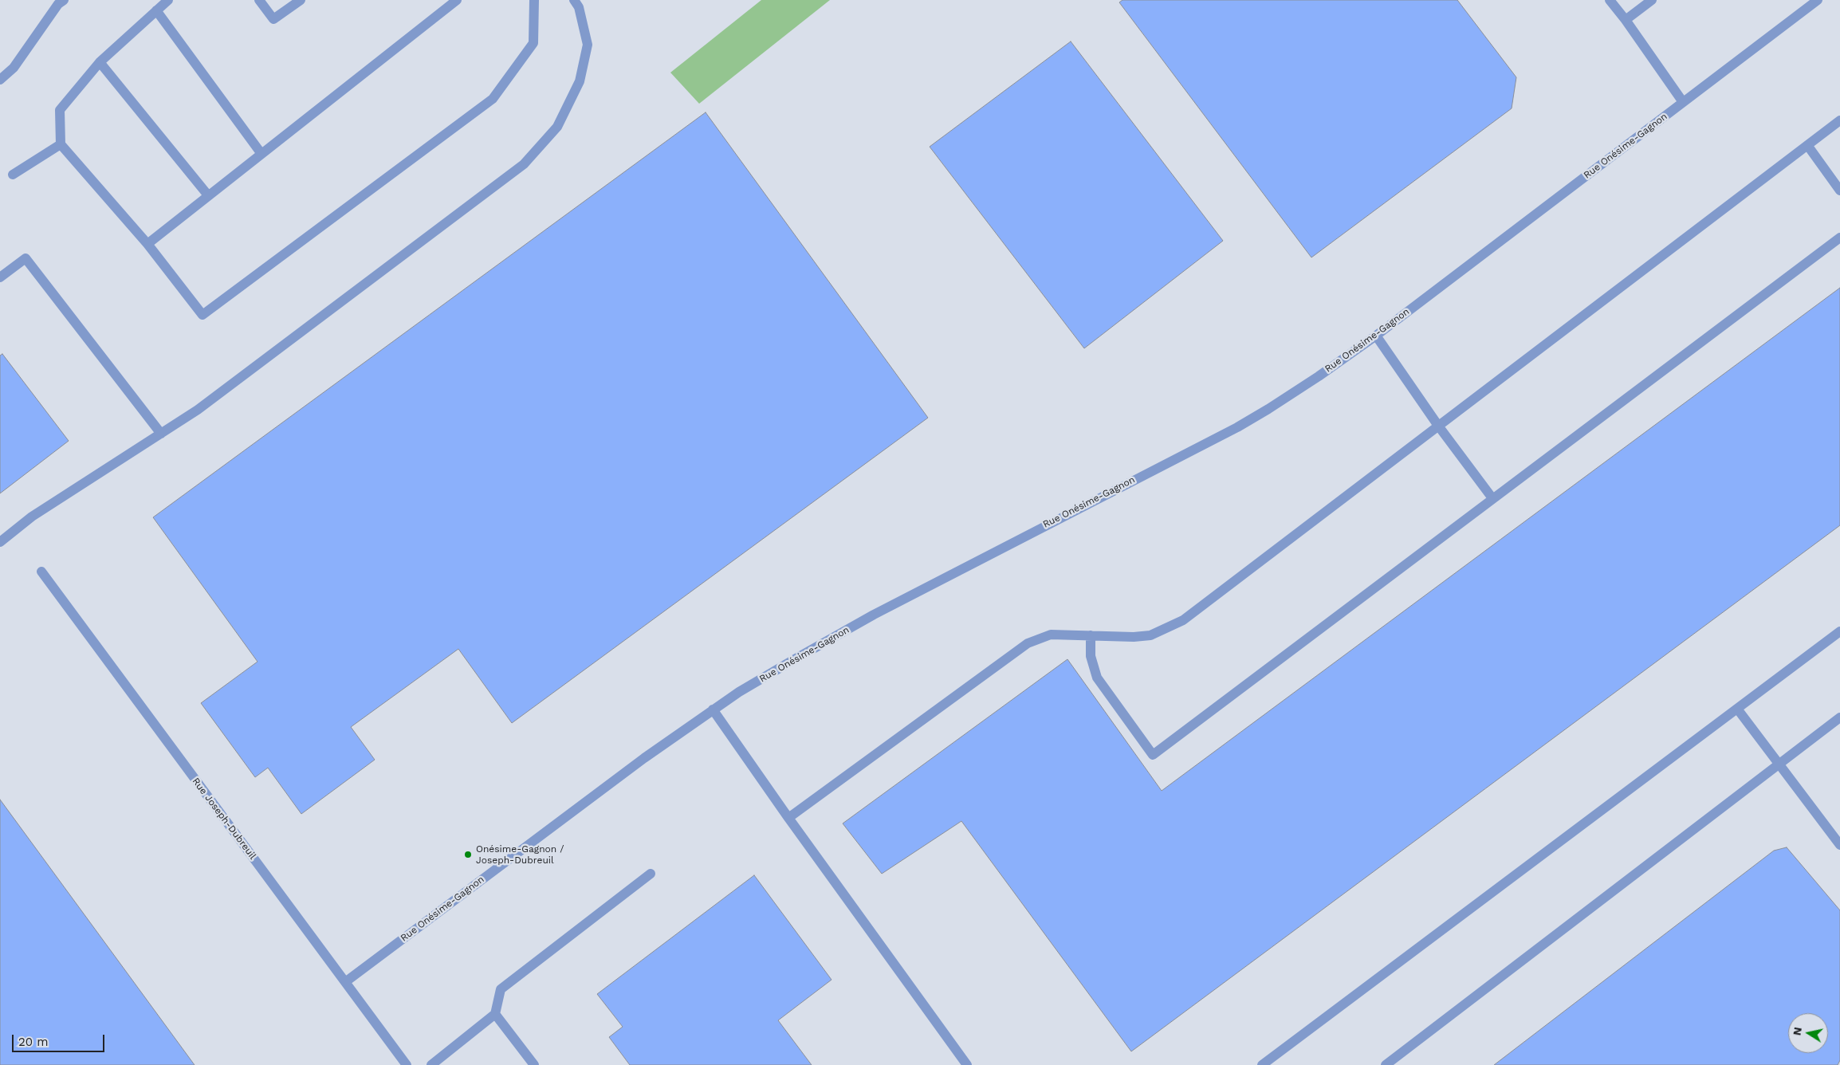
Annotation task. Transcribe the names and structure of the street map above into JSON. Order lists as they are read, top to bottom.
{
  "streets": {
    "street": ["Rue Onésime-Gagnon", "Rue Joseph-Dubreuil"]
  },
  "crossings": [
    ["Rue Onésime-Gagnon", "Rue Joseph-Dubreuil"]
  ],
  "places": ["Onésime-Gagnon / Joseph-Dubreuil"],
  "scale_bar": "20 m",
  "north": "left"
}
